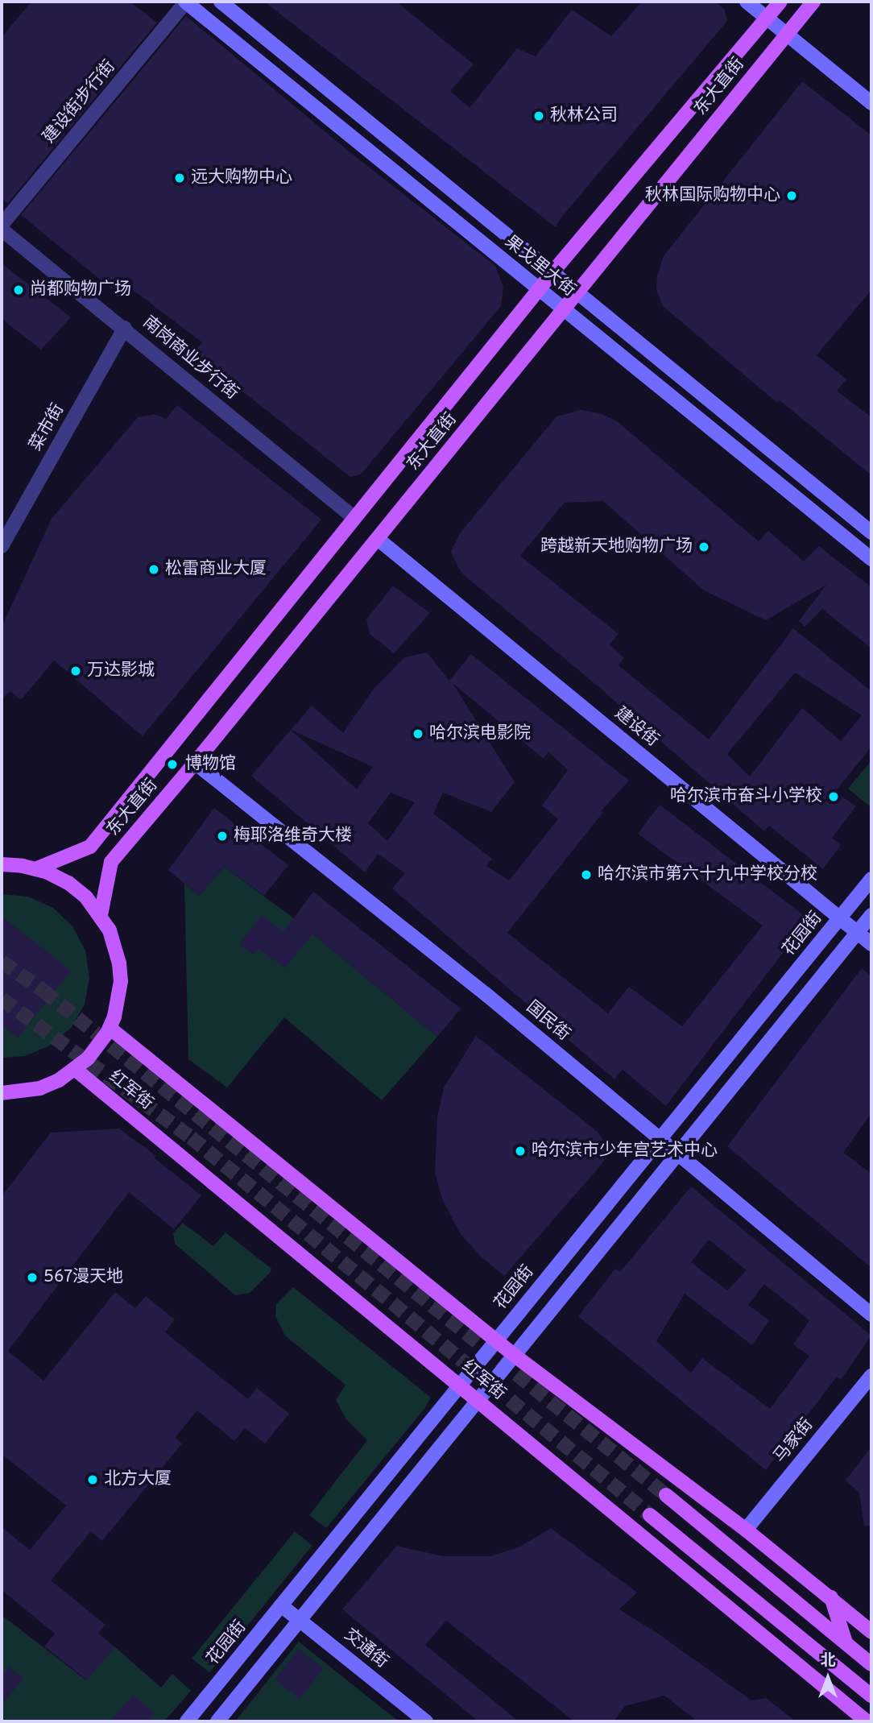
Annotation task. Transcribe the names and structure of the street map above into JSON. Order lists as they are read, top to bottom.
{
  "streets": {
    "main road": [
      "东大直街",
      "果戈里大街",
      "建设街",
      "花园街",
      "国民街",
      "红军街",
      "马家街",
      "交通街"
    ],
    "street": ["建设街步行街", "南岗商业步行街", "菜市街"]
  },
  "crossings": [
    ["东大直街", "果戈里大街"],
    ["东大直街", "南岗商业步行街"],
    ["东大直街", "建设街"],
    ["东大直街", "国民街"],
    ["建设街步行街", "果戈里大街"],
    ["南岗商业步行街", "菜市街"],
    ["建设街", "花园街"],
    ["花园街", "国民街"],
    ["花园街", "红军街"],
    ["花园街", "交通街"],
    ["红军街", "马家街"]
  ],
  "places": [
    "秋林公司",
    "远大购物中心",
    "秋林国际购物中心",
    "尚都购物广场",
    "跨越新天地购物广场",
    "松雷商业大厦",
    "万达影城",
    "哈尔滨电影院",
    "博物馆",
    "哈尔滨市奋斗小学校",
    "梅耶洛维奇大楼",
    "哈尔滨市第六十九中学校分校",
    "哈尔滨市少年宫艺术中心",
    "567漫天地",
    "北方大厦"
  ],
  "north": "top"
}
